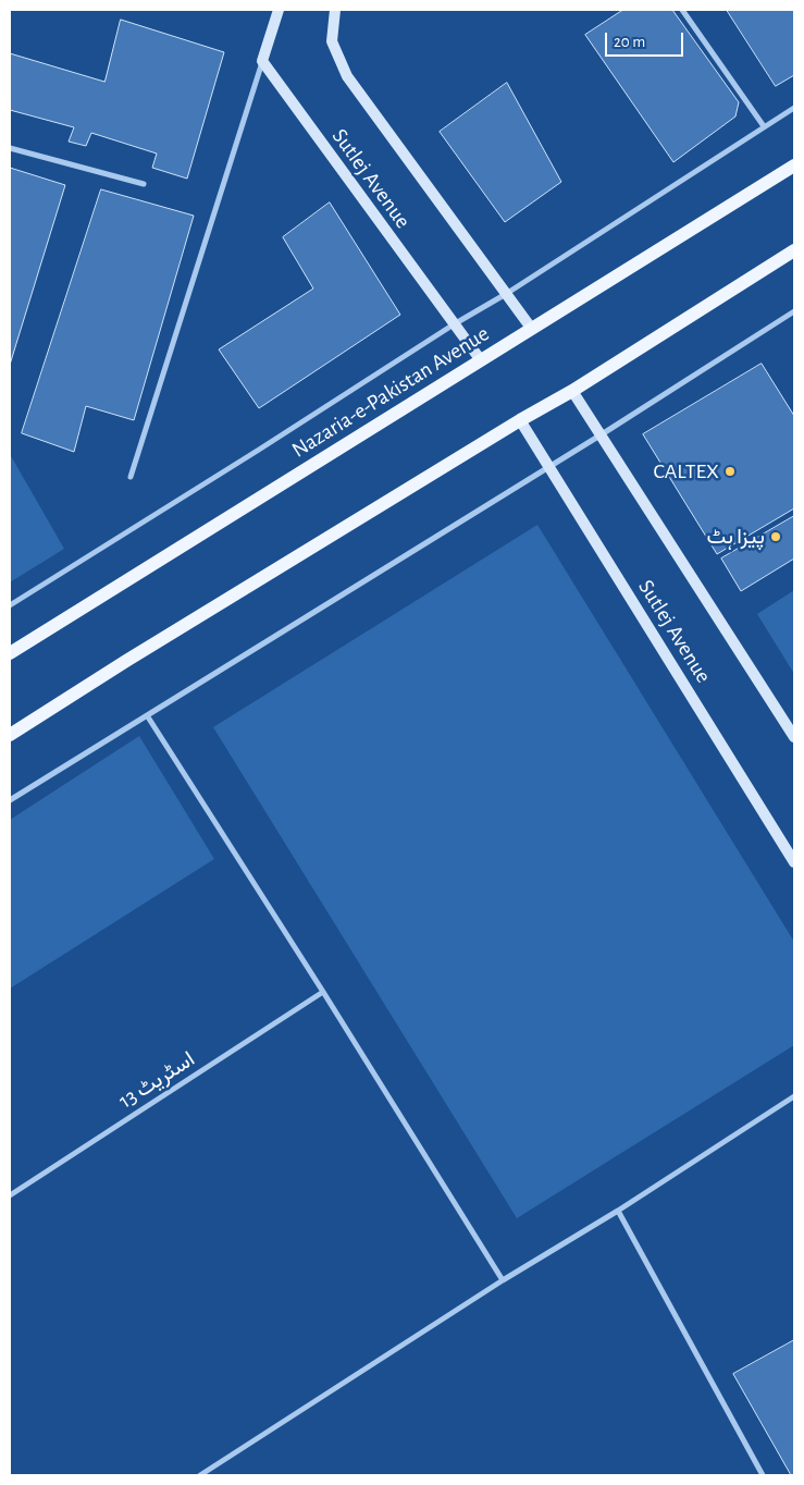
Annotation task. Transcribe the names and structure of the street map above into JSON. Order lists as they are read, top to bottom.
{
  "streets": {
    "main road": ["Nazaria-e-Pakistan Avenue"],
    "street": ["Sutlej Avenue", "اسٹریٹ 13"]
  },
  "crossings": [
    ["Sutlej Avenue", "Nazaria-e-Pakistan Avenue"]
  ],
  "places": ["CALTEX", "پیزا ہٹ"],
  "scale_bar": "20 m"
}
